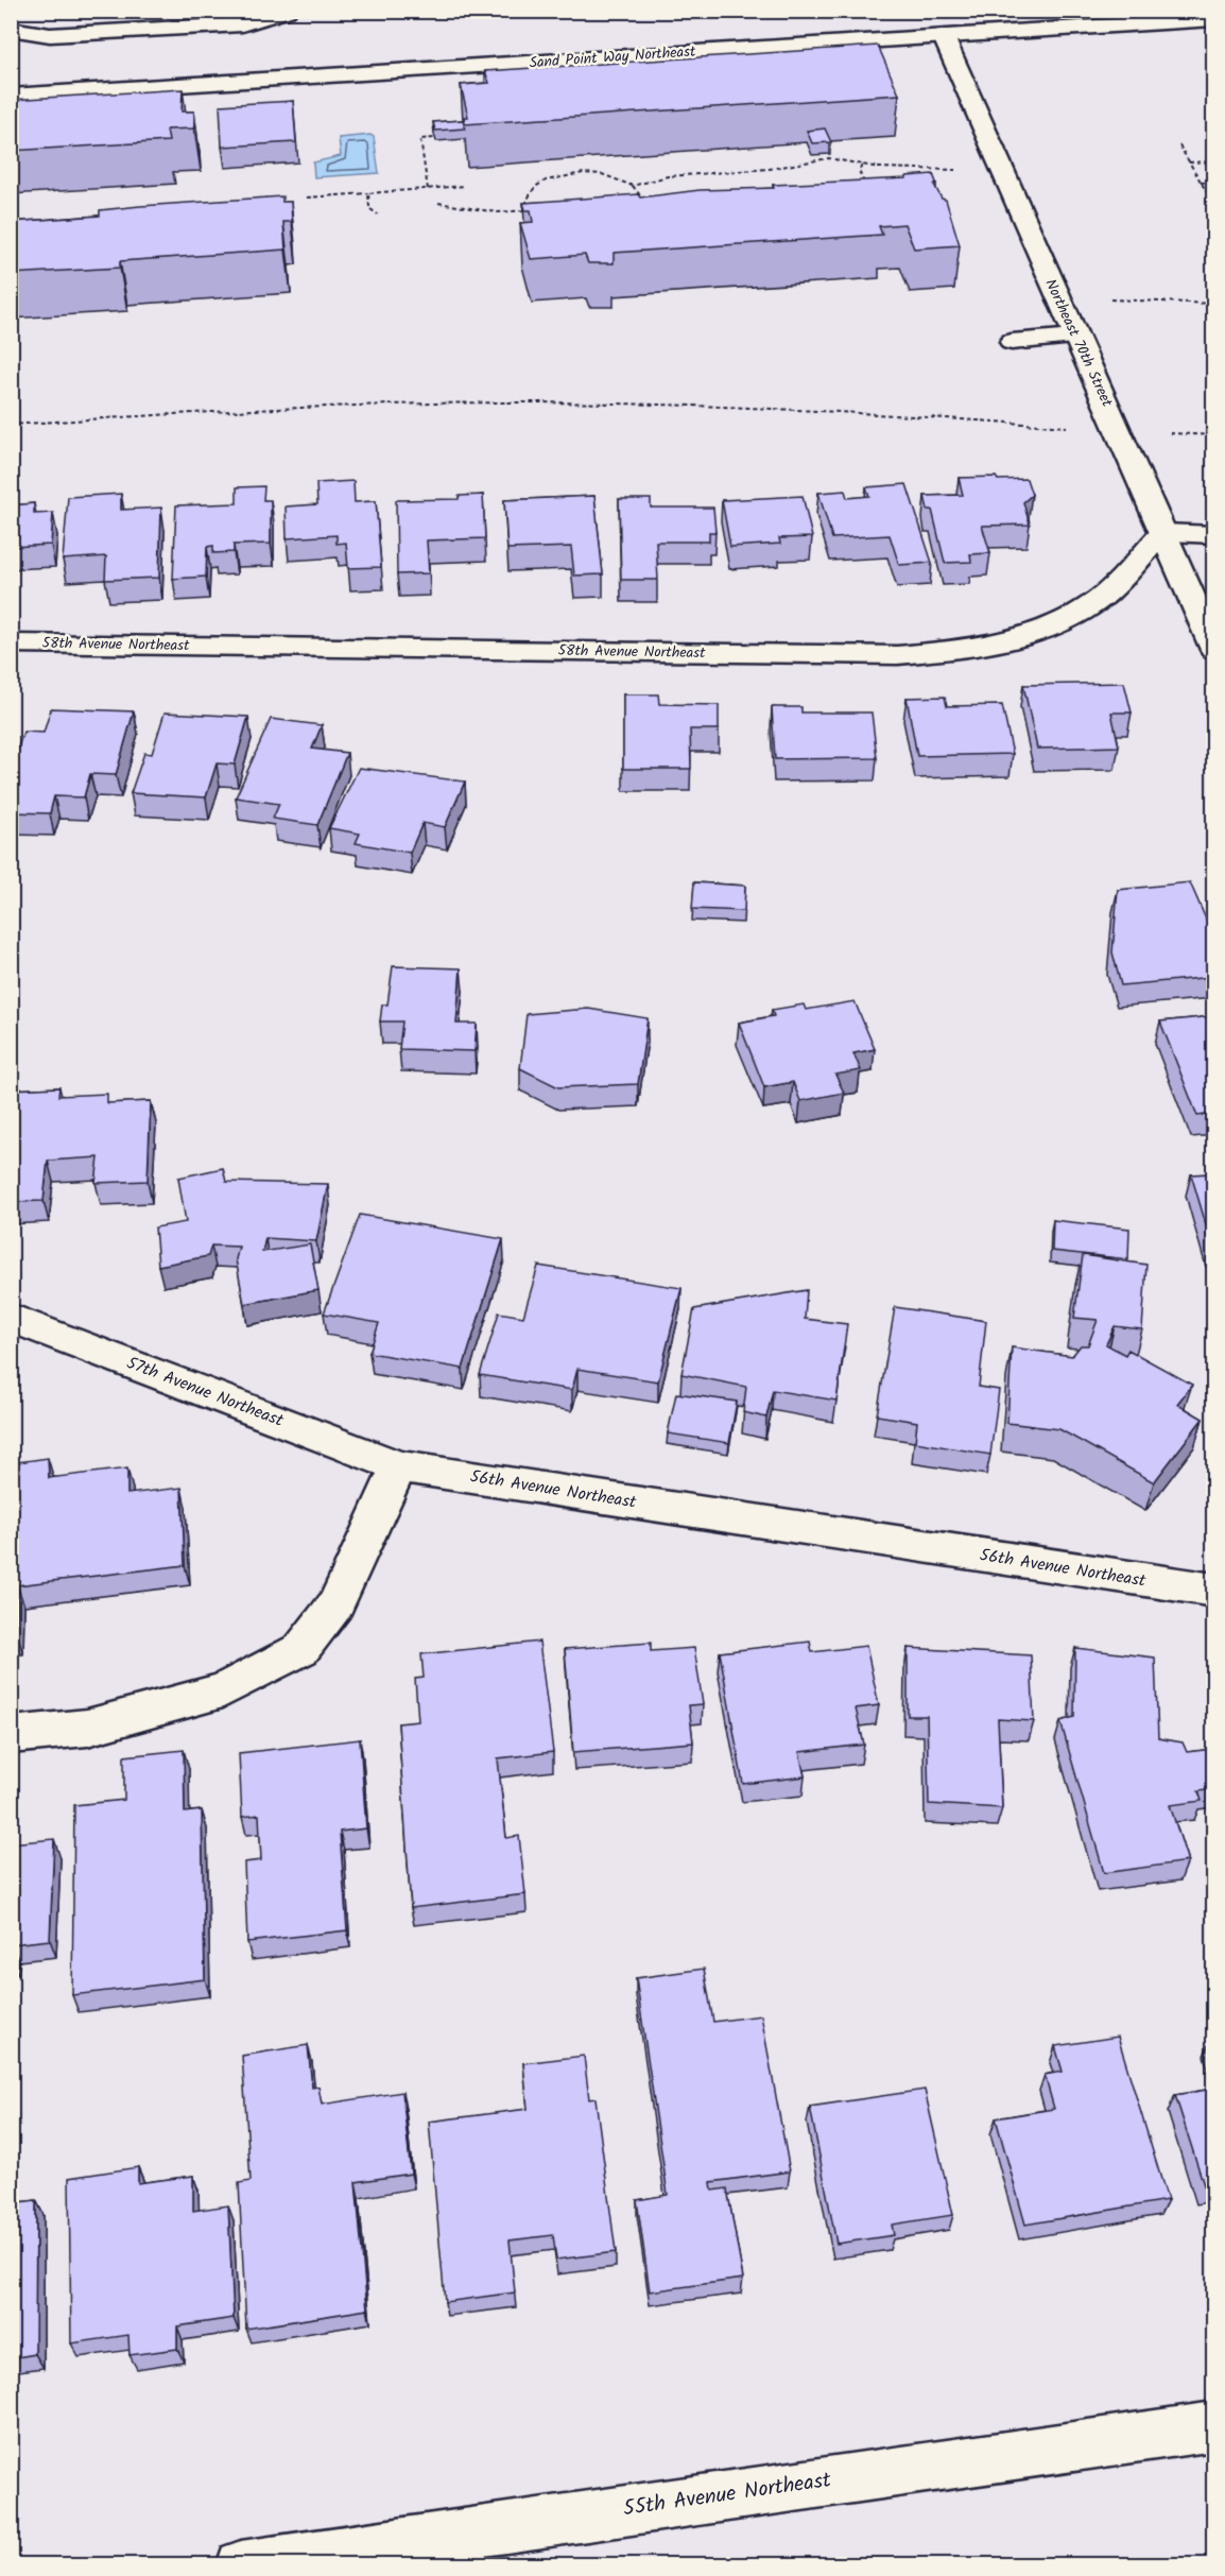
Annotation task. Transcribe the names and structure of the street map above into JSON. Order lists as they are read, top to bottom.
{
  "streets": {
    "main road": [
      "Sand Point Way Northeast",
      "Northeast 70th Street",
      "58th Avenue Northeast",
      "57th Avenue Northeast",
      "56th Avenue Northeast",
      "55th Avenue Northeast"
    ]
  },
  "crossings": [
    ["Sand Point Way Northeast", "Northeast 70th Street"],
    ["Northeast 70th Street", "58th Avenue Northeast"],
    ["57th Avenue Northeast", "56th Avenue Northeast"]
  ]
}
